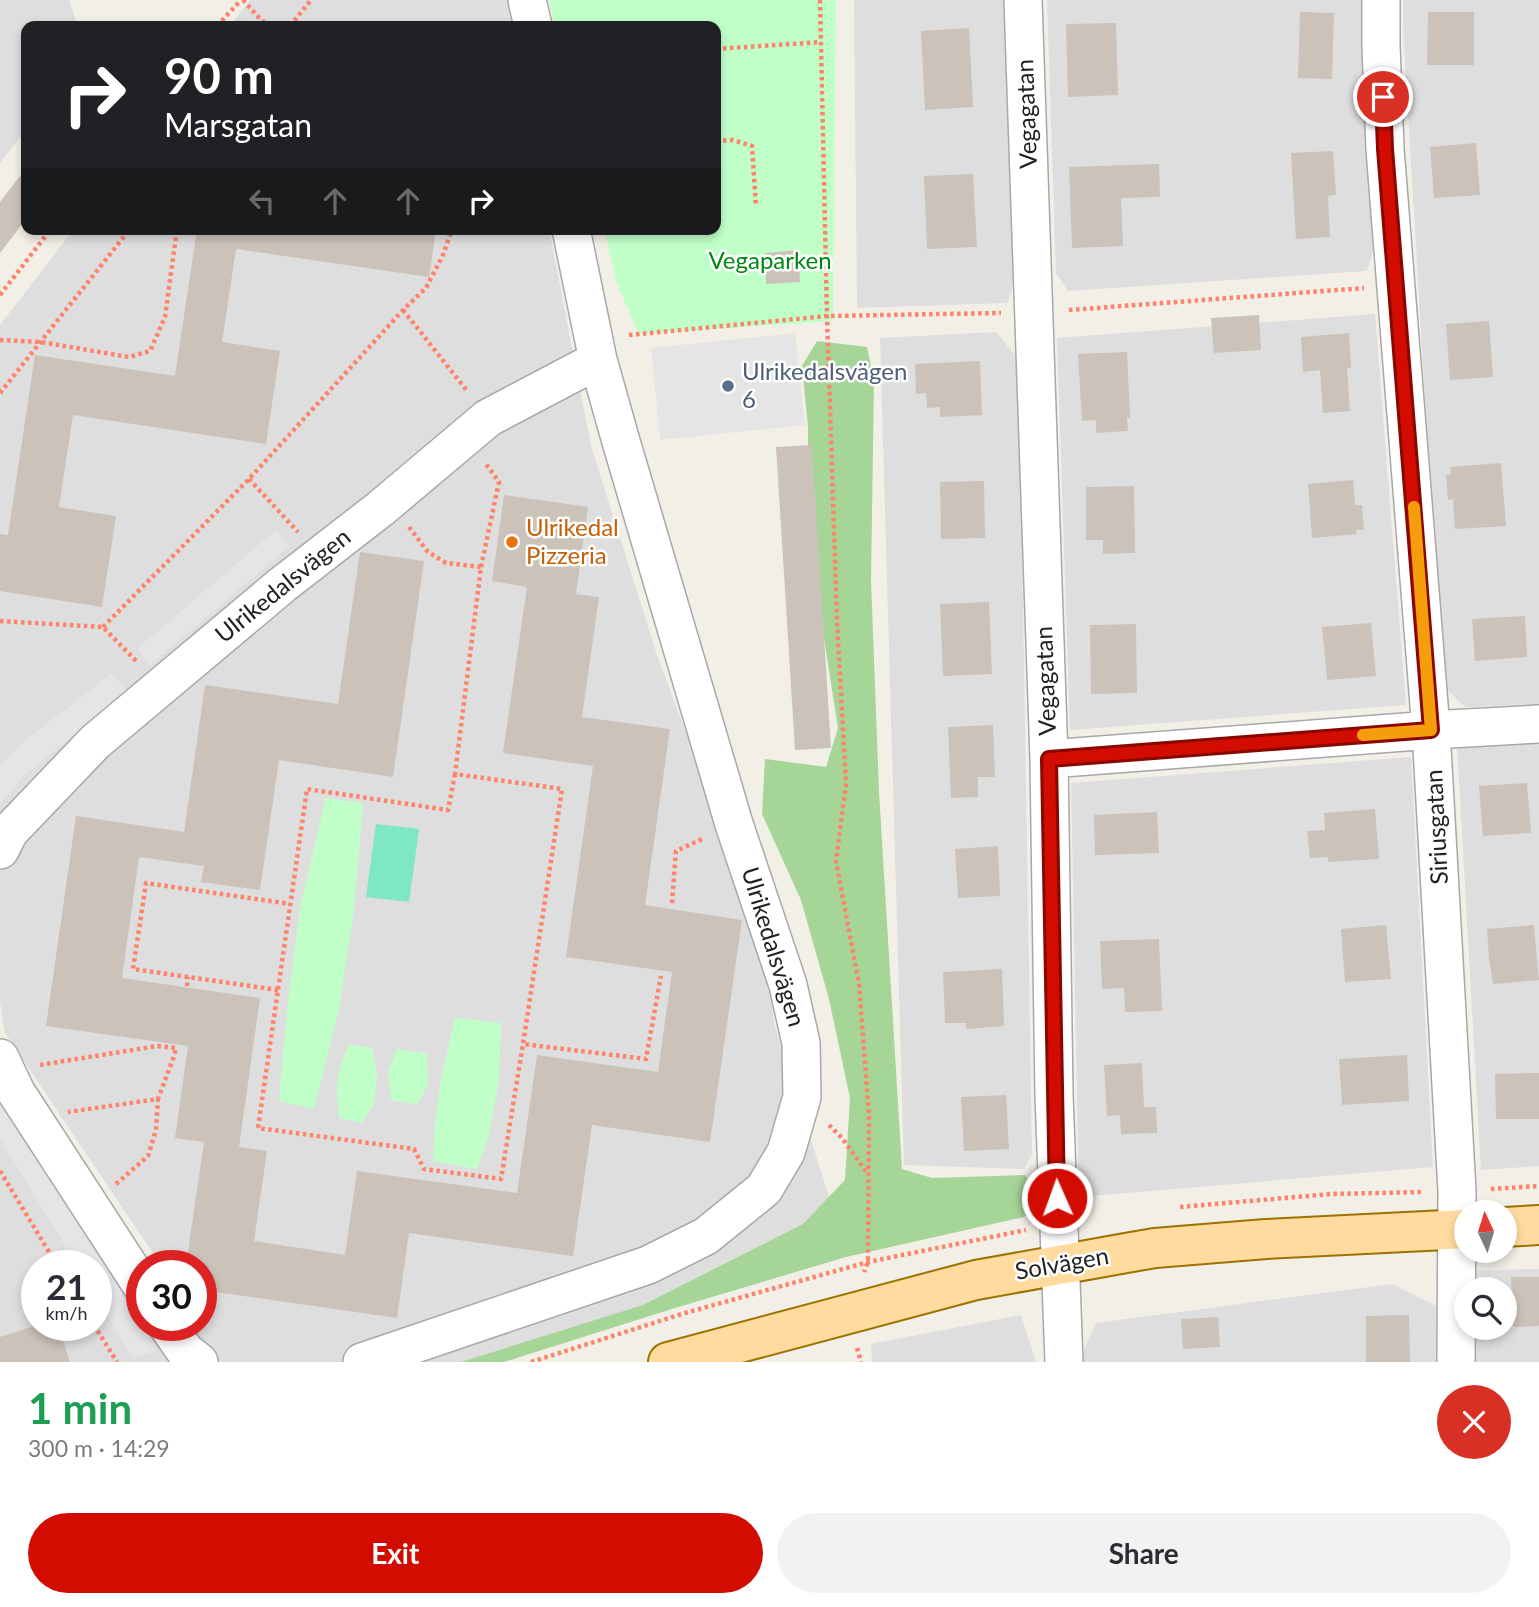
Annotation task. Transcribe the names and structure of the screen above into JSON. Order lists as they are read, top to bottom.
{
  "streets": {
    "main road": ["Solvägen"],
    "street": ["Vegagatan", "Ulrikedalsvägen", "Siriusgatan"]
  },
  "crossings": [
    ["Vegagatan", "Solvägen"]
  ],
  "parks": ["Vegaparken"],
  "places": ["Ulrikedalsvägen 6", "Ulrikedal Pizzeria"],
  "north": "top",
  "page": {
    "turn": ["90 m", "Marsgatan"],
    "speed": "21 km/h",
    "limit": "30",
    "heading": ["1 min", "300 m · 14:29"],
    "buttons": ["Exit", "Share"]
  }
}
